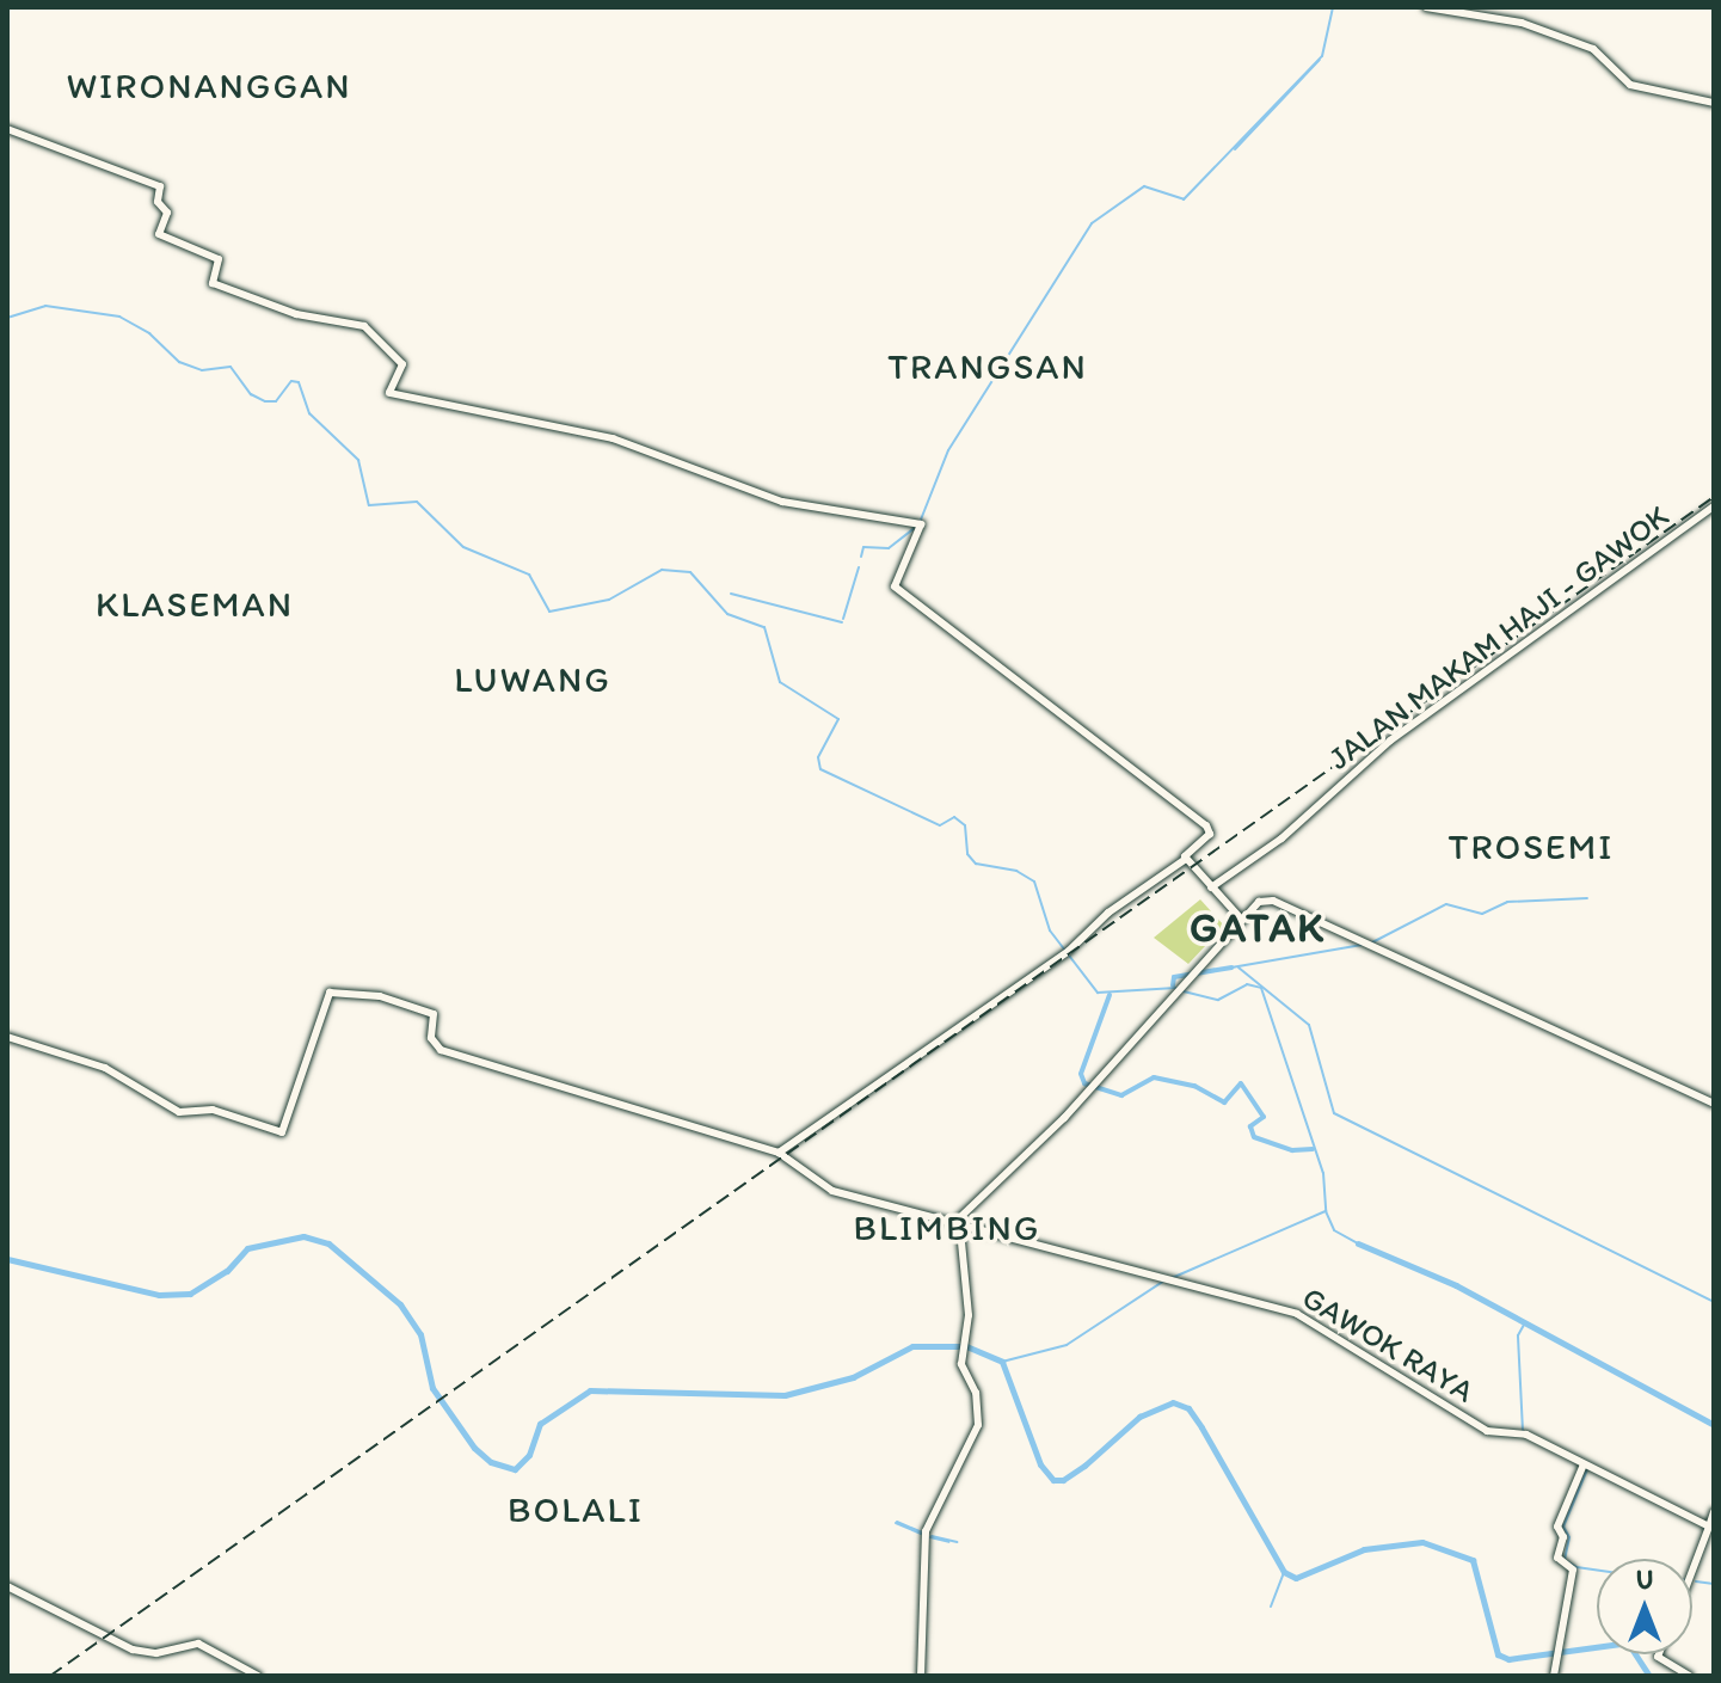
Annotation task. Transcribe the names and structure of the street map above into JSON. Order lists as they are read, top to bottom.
{
  "streets": {
    "main road": ["JALAN MAKAM HAJI - GAWOK", "GAWOK RAYA"]
  },
  "districts": [
    "WIRONANGGAN",
    "TRANGSAN",
    "KLASEMAN",
    "LUWANG",
    "TROSEMI",
    "GATAK",
    "BLIMBING",
    "BOLALI"
  ],
  "north": "top"
}
